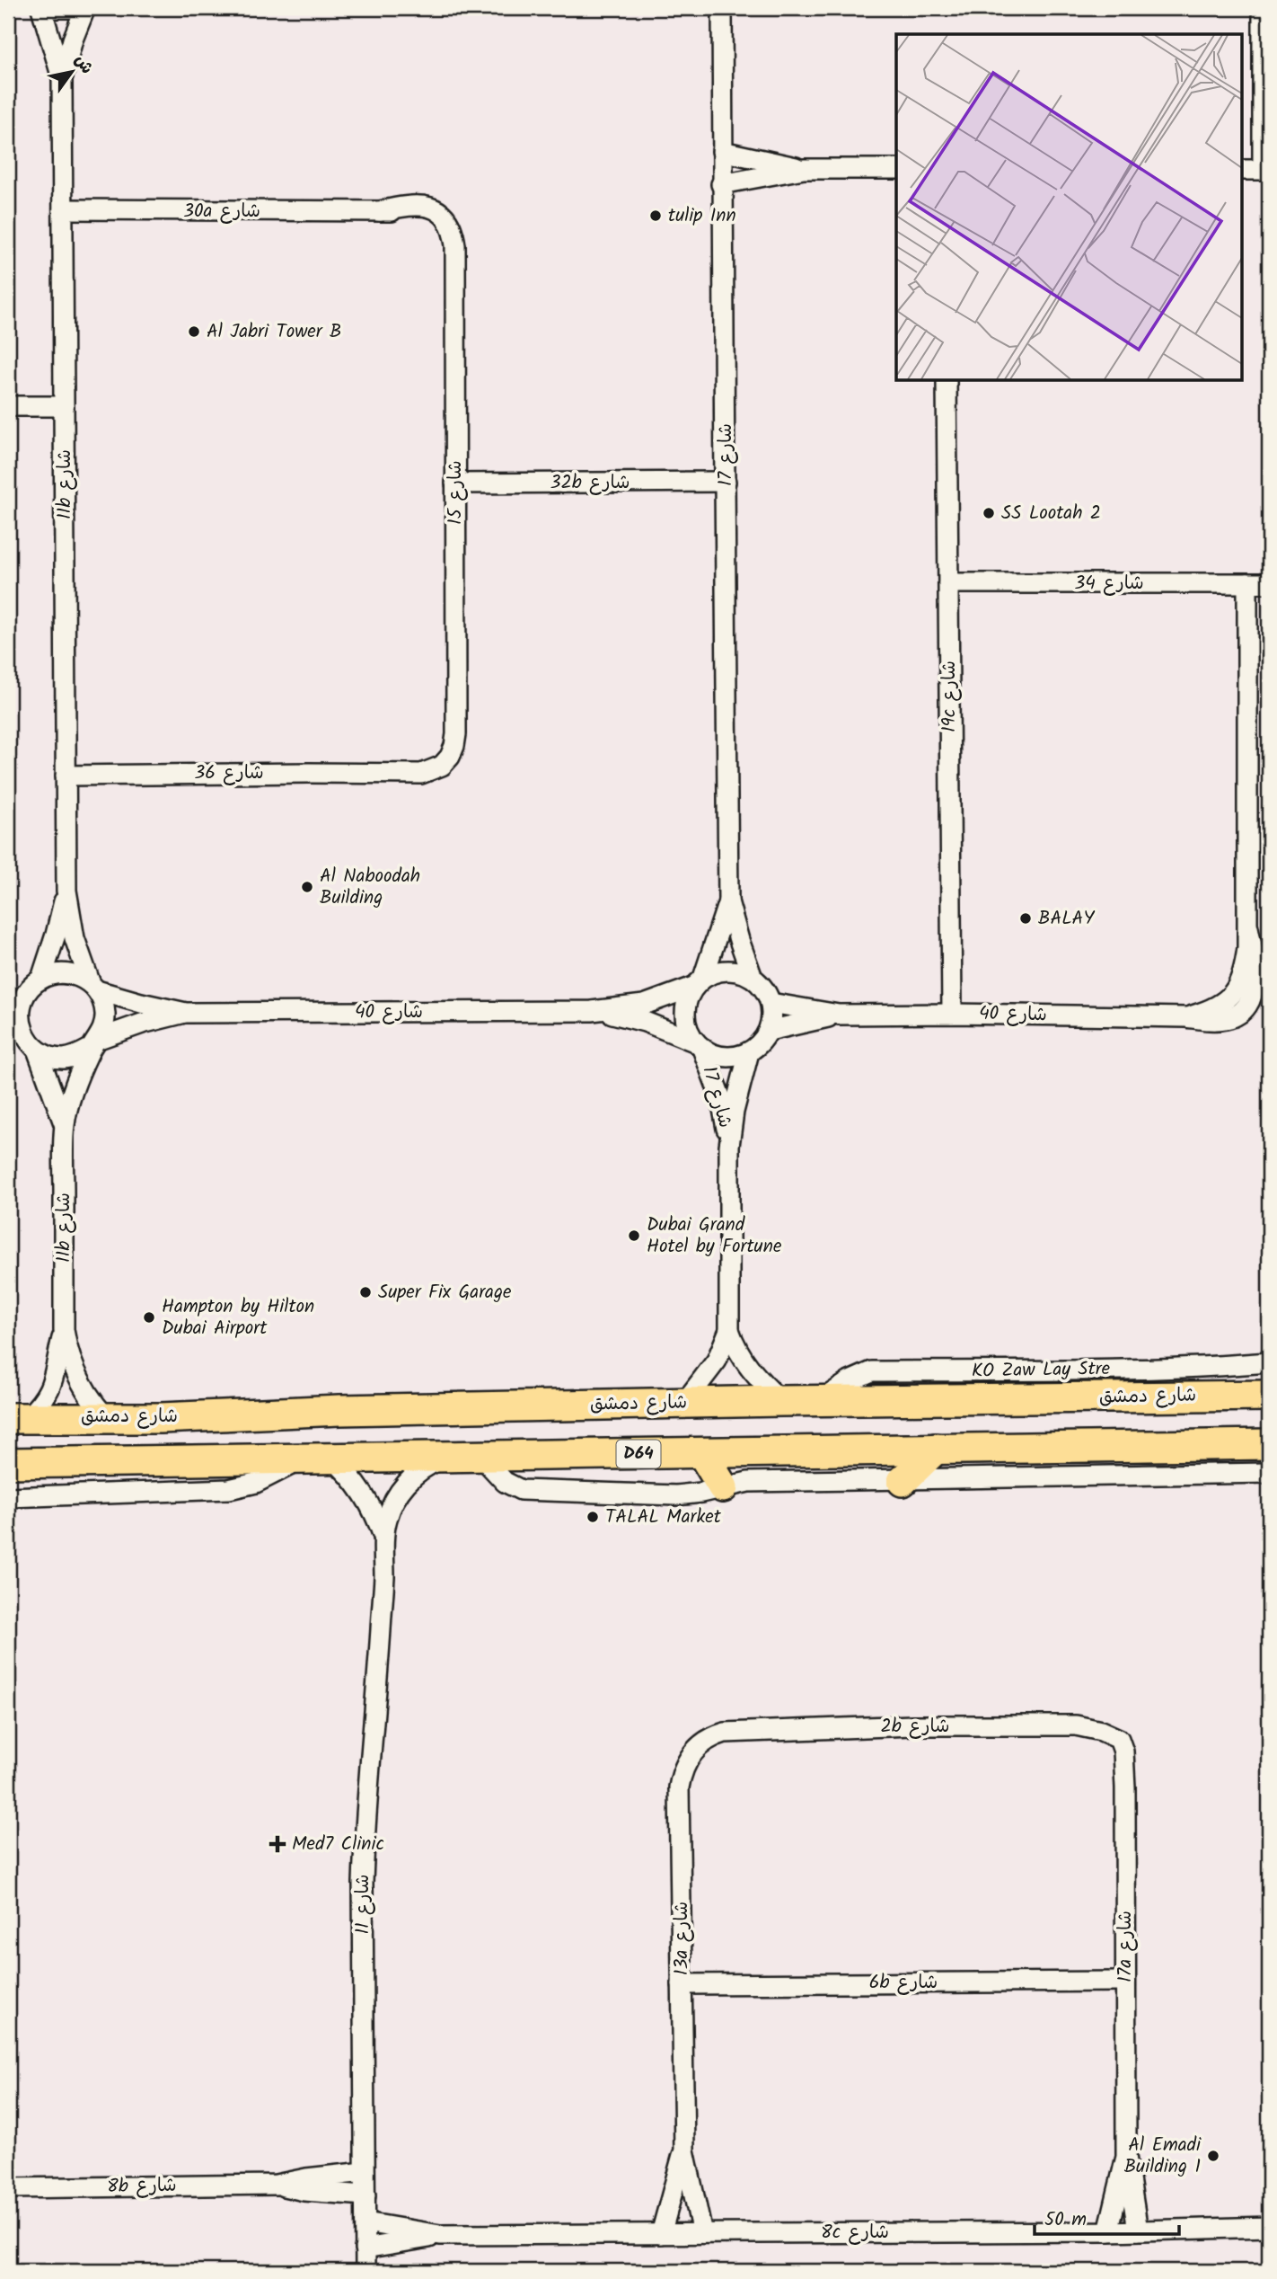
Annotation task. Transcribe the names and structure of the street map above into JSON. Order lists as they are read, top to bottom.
{
  "streets": {
    "main road": ["شارع دمشق", "D64"],
    "street": [
      "30a شارع",
      "شارع 17",
      "32b شارع",
      "11b شارع",
      "شارع 15",
      "شارع 34",
      "19c شارع",
      "شارع 36",
      "شارع 40",
      "KO Zaw Lay Stre",
      "2b شارع",
      "شارع 11",
      "13a شارع",
      "17a شارع",
      "6b شارع",
      "8b شارع",
      "8c شارع"
    ]
  },
  "crossings": [
    ["30a شارع", "11b شارع"],
    ["30a شارع", "شارع 15"],
    ["شارع 17", "32b شارع"],
    ["شارع 17", "شارع 40"],
    ["شارع 17", "شارع دمشق"],
    ["32b شارع", "شارع 15"],
    ["11b شارع", "شارع 36"],
    ["11b شارع", "شارع 40"],
    ["11b شارع", "شارع دمشق"],
    ["شارع 15", "شارع 36"],
    ["شارع 34", "19c شارع"],
    ["شارع 34", "شارع 40"],
    ["19c شارع", "شارع 40"],
    ["KO Zaw Lay Stre", "شارع دمشق"],
    ["D64", "شارع 11"],
    ["2b شارع", "13a شارع"],
    ["2b شارع", "17a شارع"],
    ["شارع 11", "8b شارع"],
    ["شارع 11", "8c شارع"],
    ["13a شارع", "6b شارع"],
    ["13a شارع", "8c شارع"],
    ["17a شارع", "6b شارع"],
    ["17a شارع", "8c شارع"]
  ],
  "places": {
    "other": [
      "tulip Inn",
      "Al Jabri Tower B",
      "SS Lootah 2",
      "Al Naboodah Building",
      "BALAY",
      "Dubai Grand Hotel by Fortune",
      "Super Fix Garage",
      "Hampton by Hilton Dubai Airport",
      "TALAL Market",
      "Al Emadi Building 1"
    ],
    "health": ["Med7 Clinic"]
  },
  "scale_bar": "50 m",
  "north": "top right"
}
